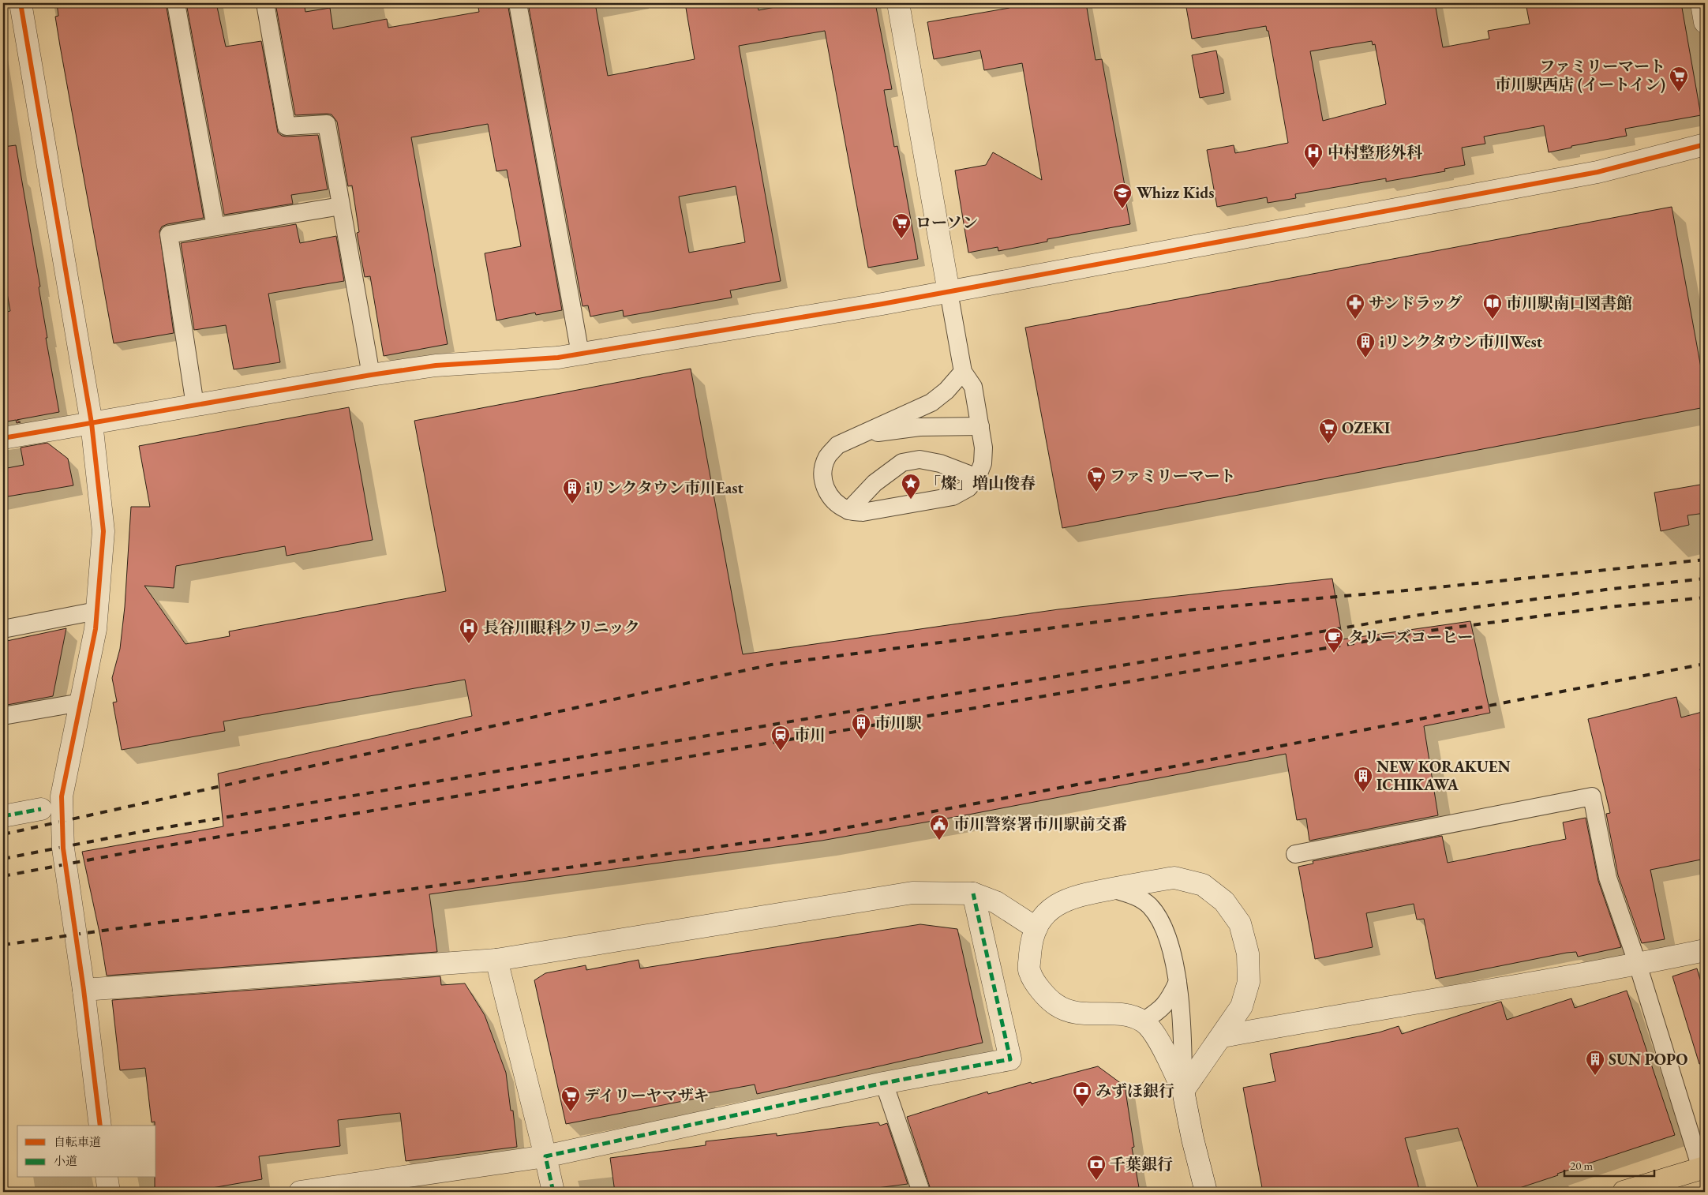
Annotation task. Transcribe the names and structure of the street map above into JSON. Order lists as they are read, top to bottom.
{
  "places": {
    "supermarket": [
      "ファミリーマート 市川駅西店 (イートイン)",
      "ローソン",
      "OZEKI",
      "ファミリーマート",
      "デイリーヤマザキ"
    ],
    "hospital": ["中村整形外科", "長谷川眼科クリニック"],
    "school or university": ["Whizz Kids"],
    "pharmacy": ["サンドラッグ"],
    "library": ["市川駅南口図書館"],
    "building": [
      "iリンクタウン市川West",
      "iリンクタウン市川East",
      "市川駅",
      "NEW KORAKUEN ICHIKAWA",
      "SUN POPO"
    ],
    "place": ["「燦」増山俊春"],
    "cafe": ["タリーズコーヒー"],
    "station": ["市川"],
    "public building": ["市川警察署市川駅前交番"],
    "bank": ["みずほ銀行", "千葉銀行"]
  },
  "legend": ["自転車道", "小道"],
  "scale_bar": "20 m"
}
